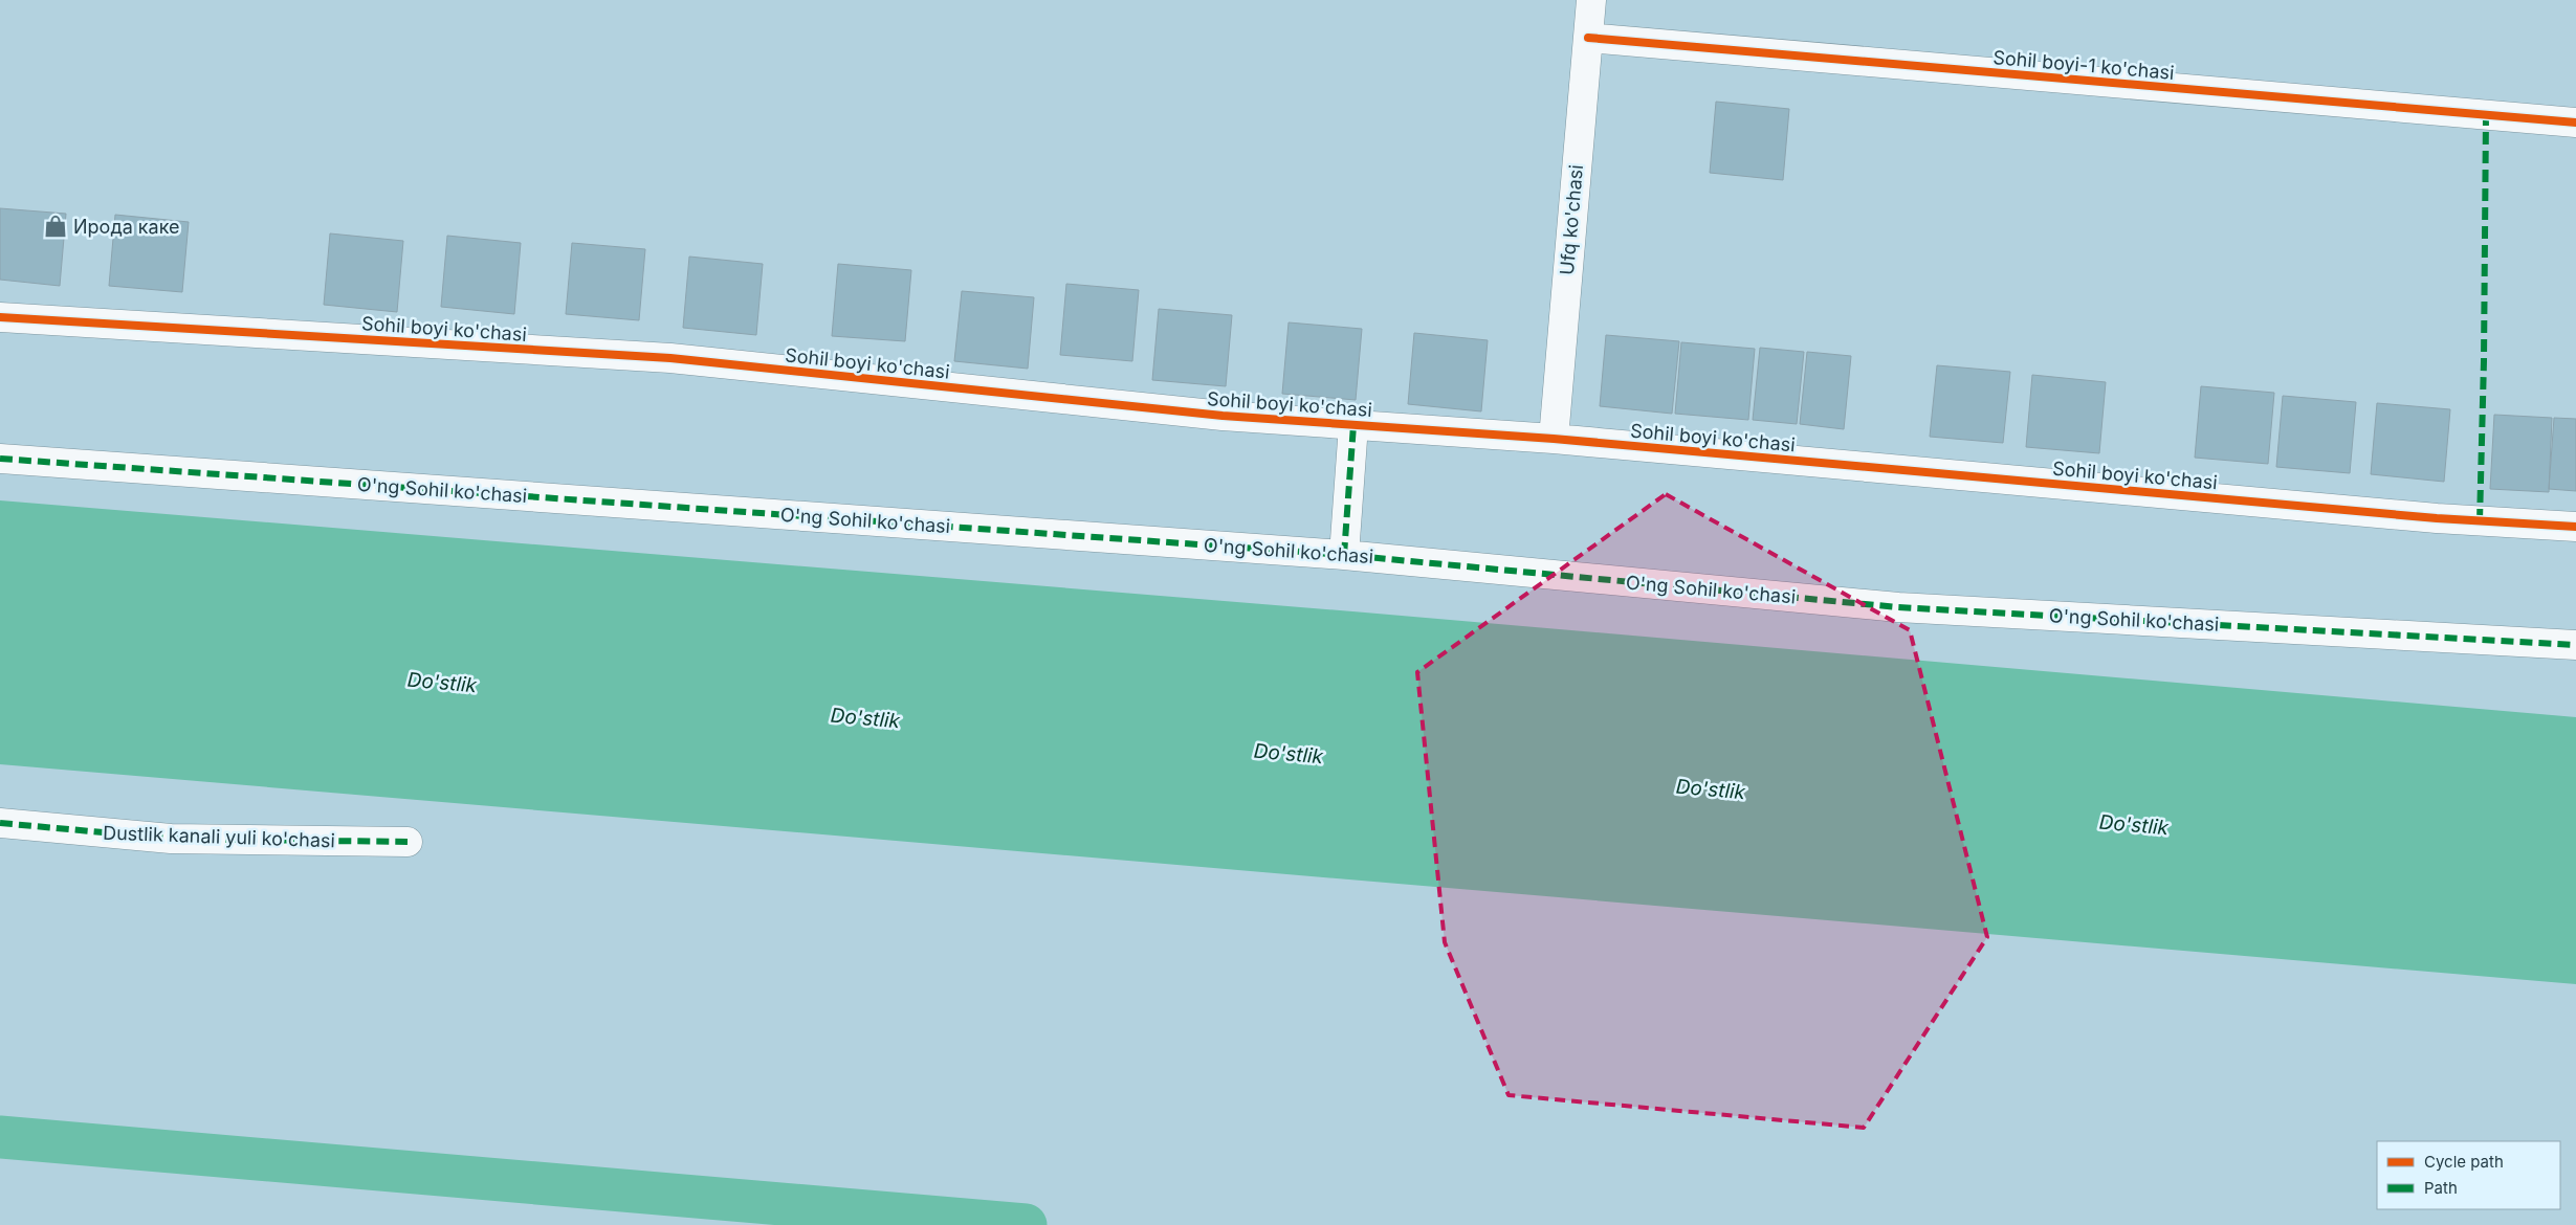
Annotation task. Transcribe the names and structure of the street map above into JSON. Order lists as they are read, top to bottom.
{
  "streets": {
    "street": [
      "Sohil boyi-1 ko'chasi",
      "Ufq ko'chasi",
      "Sohil boyi ko'chasi",
      "O'ng Sohil ko'chasi",
      "Dustlik kanali yuli ko'chasi"
    ]
  },
  "crossings": [
    ["Sohil boyi-1 ko'chasi", "Ufq ko'chasi"],
    ["Ufq ko'chasi", "Sohil boyi ko'chasi"]
  ],
  "water": ["Do'stlik"],
  "places": {
    "shop": ["Ирода каке"]
  },
  "legend": ["Cycle path", "Path"]
}
